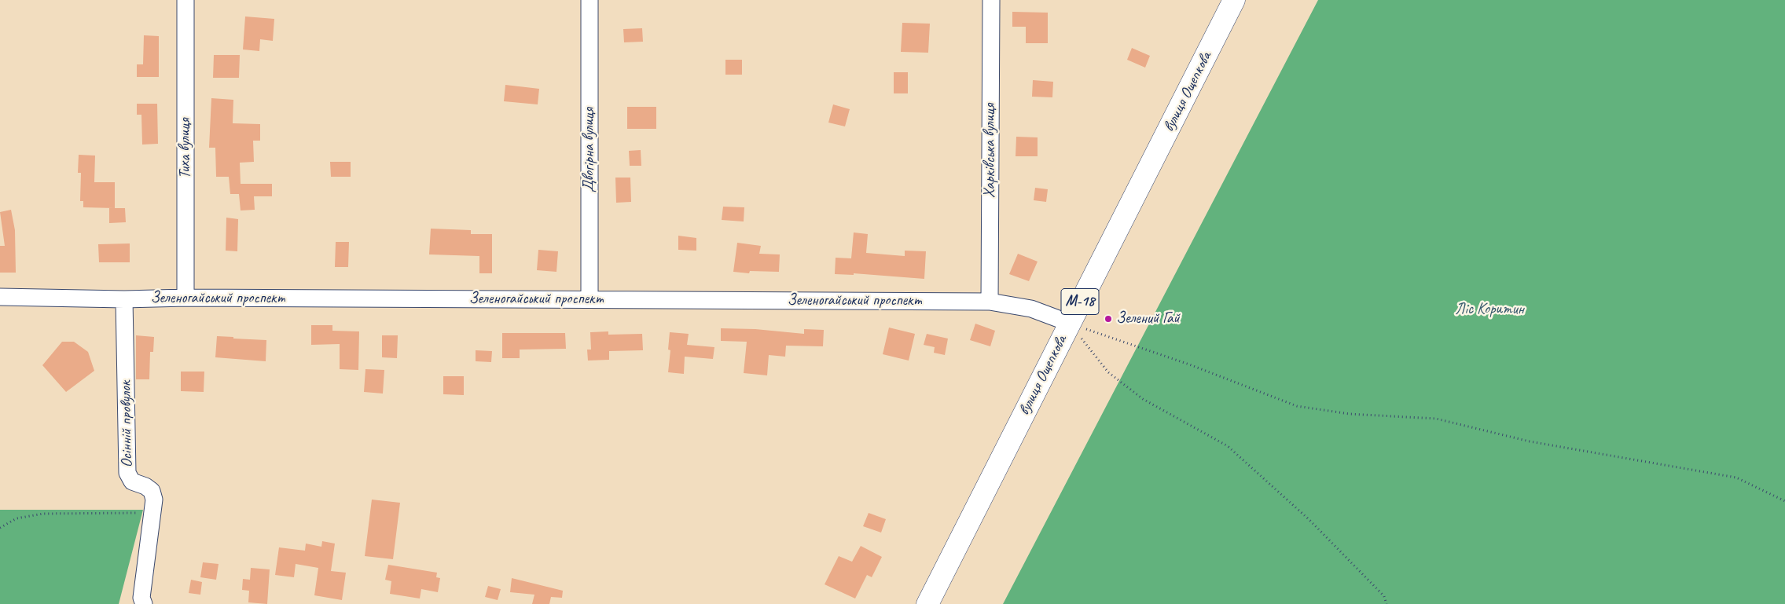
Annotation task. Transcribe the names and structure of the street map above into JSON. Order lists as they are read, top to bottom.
{
  "streets": {
    "highway": ["вулиця Ощепкова", "М-18"],
    "street": [
      "Тиха вулиця",
      "Двогірна вулиця",
      "Харківська вулиця",
      "Зеленогайський проспект",
      "Осінній провулок"
    ]
  },
  "crossings": [
    ["вулиця Ощепкова", "Зеленогайський проспект"],
    ["Тиха вулиця", "Зеленогайський проспект"],
    ["Двогірна вулиця", "Зеленогайський проспект"],
    ["Харківська вулиця", "Зеленогайський проспект"],
    ["Зеленогайський проспект", "Осінній провулок"]
  ],
  "parks": ["Ліс Коритин"],
  "places": ["Зелений Гай"]
}
